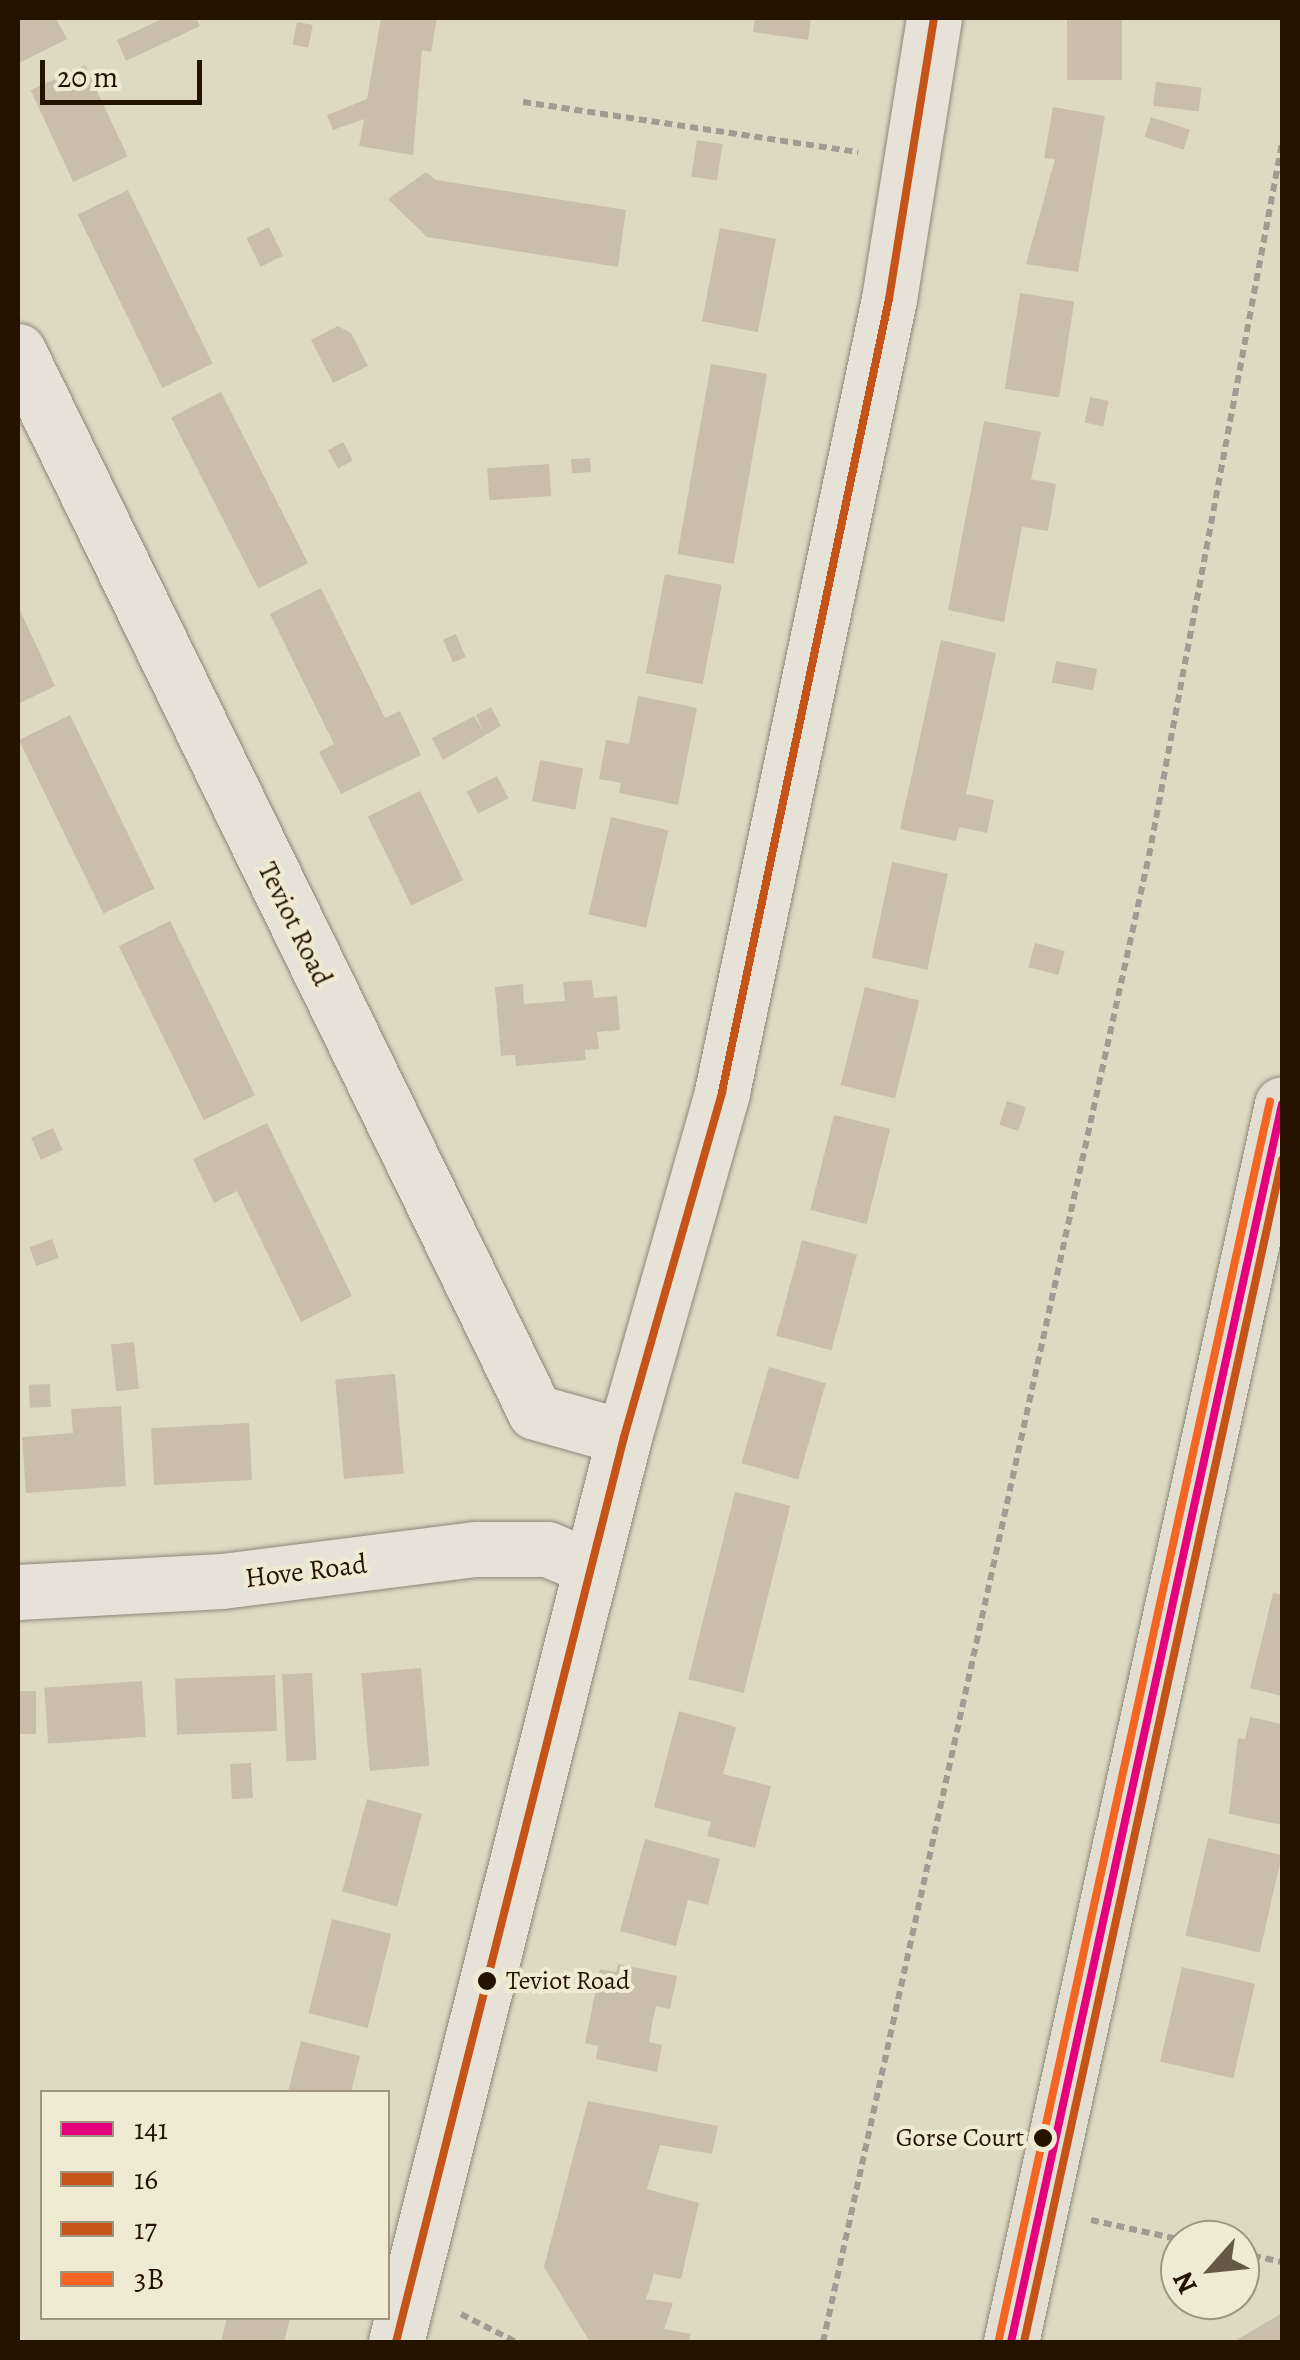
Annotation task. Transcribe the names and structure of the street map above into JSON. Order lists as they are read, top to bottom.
{
  "streets": {
    "street": ["Teviot Road", "Hove Road"]
  },
  "places": ["Teviot Road", "Gorse Court"],
  "lines": [
    "transit line 16",
    "transit line 3B",
    "transit line 141",
    "transit line 17"
  ],
  "legend": [
    "141",
    "16",
    "17",
    "3B"
  ],
  "scale_bar": "20 m",
  "north": "bottom left"
}
